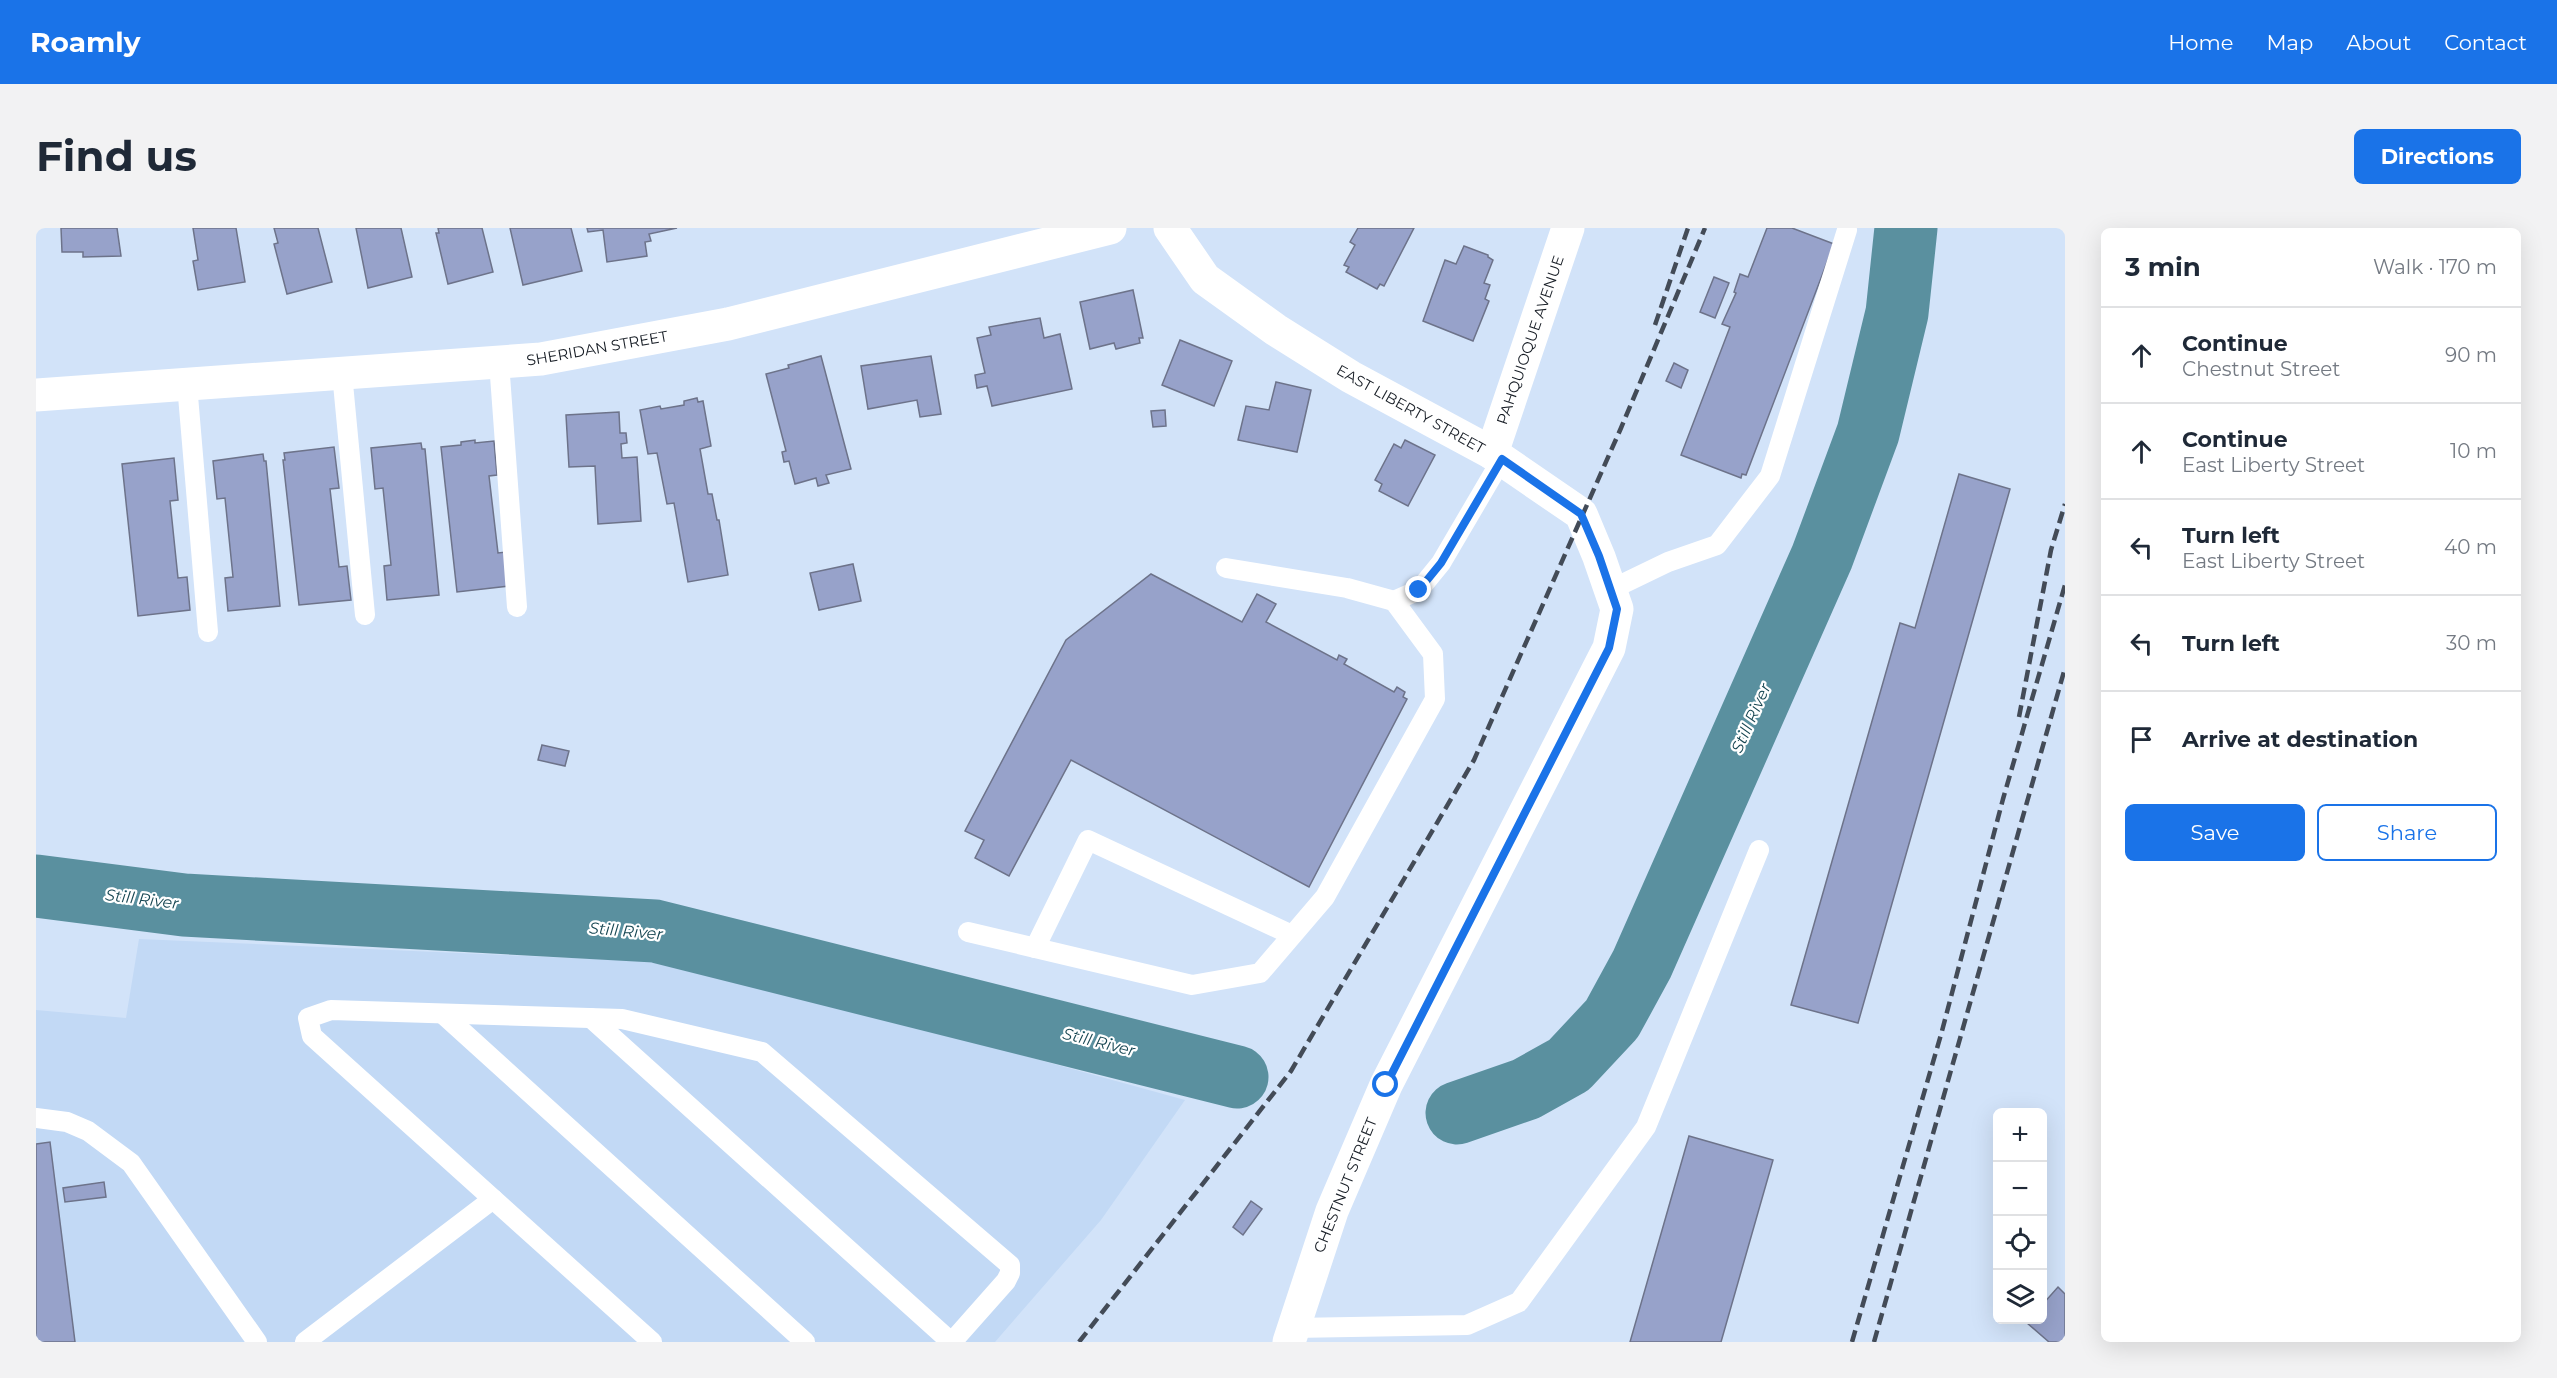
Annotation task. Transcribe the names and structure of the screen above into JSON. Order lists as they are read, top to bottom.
{
  "streets": {
    "street": [
      "PAHQUIOQUE AVENUE",
      "SHERIDAN STREET",
      "EAST LIBERTY STREET",
      "CHESTNUT STREET"
    ]
  },
  "crossings": [
    ["PAHQUIOQUE AVENUE", "EAST LIBERTY STREET"],
    ["EAST LIBERTY STREET", "CHESTNUT STREET"]
  ],
  "water": ["Still River"],
  "page": {
    "header": "Roamly",
    "nav": [
      "Home",
      "Map",
      "About",
      "Contact"
    ],
    "buttons": [
      "Directions",
      ["Save", "Share"]
    ],
    "title": "Find us",
    "heading": ["3 min", "Walk · 170 m"],
    "list": [
      ["Continue", "Chestnut Street", "90 m"],
      ["Continue", "East Liberty Street", "10 m"],
      ["Turn left", "East Liberty Street", "40 m"],
      ["Turn left", "30 m"],
      "Arrive at destination"
    ],
    "map_buttons": ["+", "−"]
  }
}
